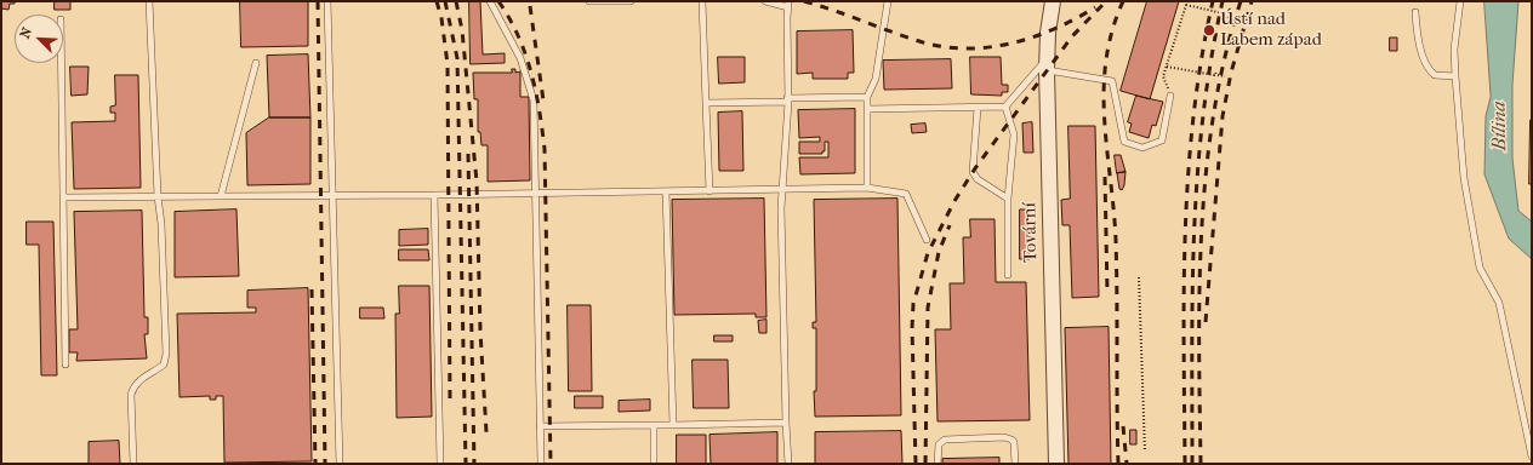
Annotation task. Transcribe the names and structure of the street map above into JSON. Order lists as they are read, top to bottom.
{
  "streets": {
    "street": ["Tovární"]
  },
  "water": ["Bílina"],
  "places": ["Ústí nad Labem západ"],
  "north": "top left"
}
